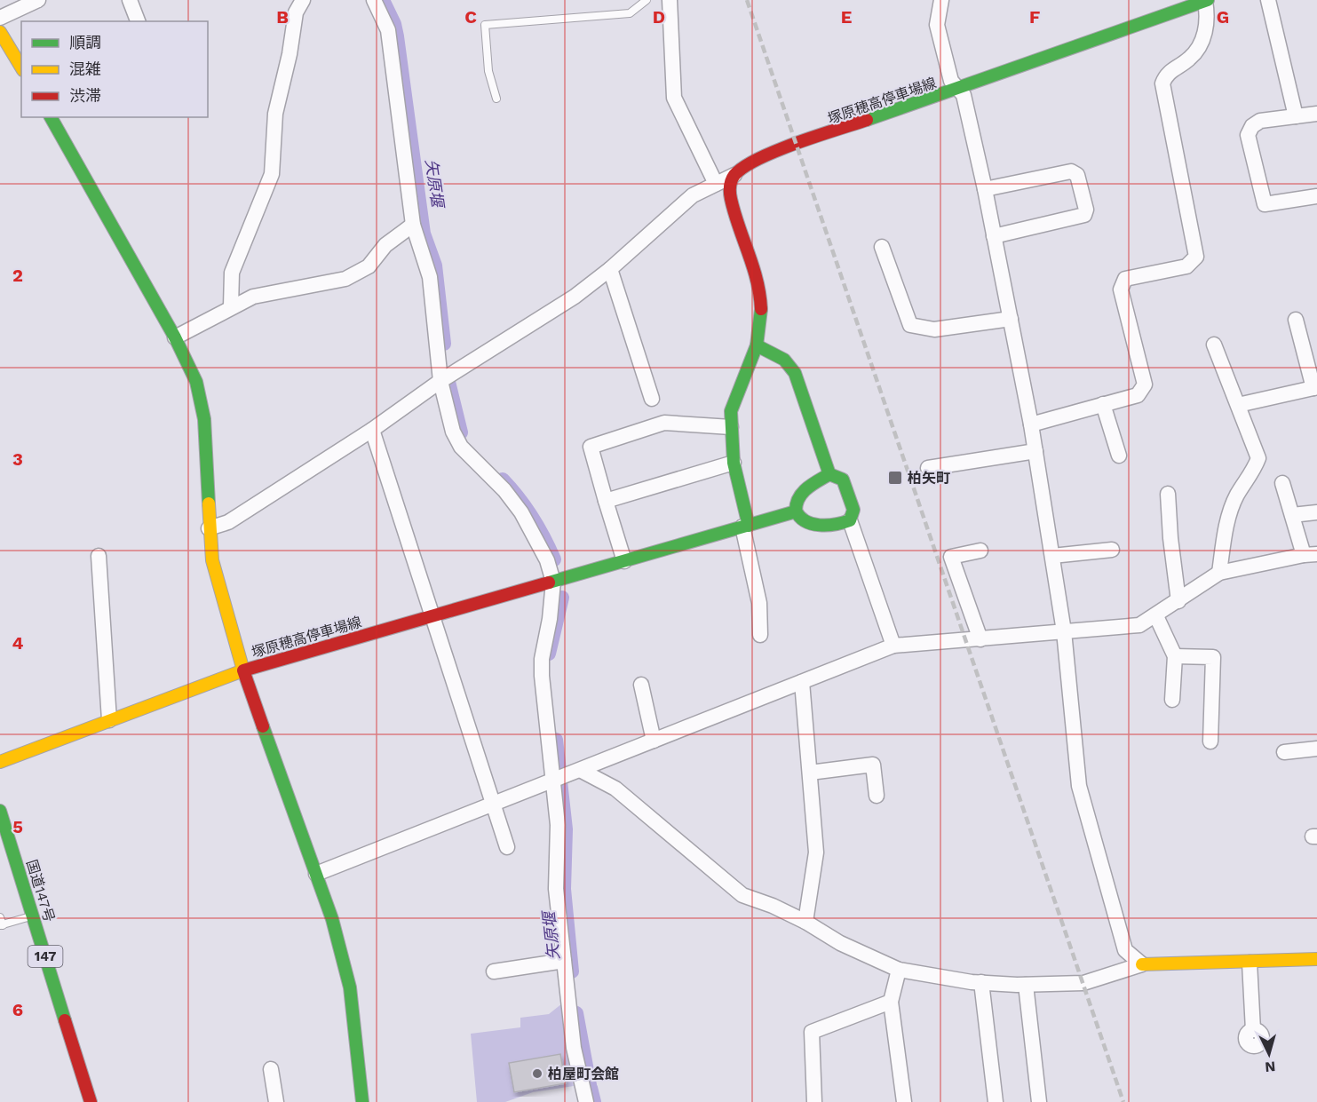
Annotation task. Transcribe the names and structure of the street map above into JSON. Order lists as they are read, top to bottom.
{
  "streets": {
    "main road": ["塚原穂高停車場線", "国道147号", "147"]
  },
  "water": ["矢原堰"],
  "places": {
    "transit": ["柏矢町"],
    "other": ["柏屋町会館"]
  },
  "legend": ["順調", "混雑", "渋滞"],
  "north": "bottom",
  "grid": {
    "columns": [
      "B",
      "C",
      "D",
      "E",
      "F",
      "G"
    ],
    "rows": [
      "2",
      "3",
      "4",
      "5",
      "6"
    ]
  }
}
